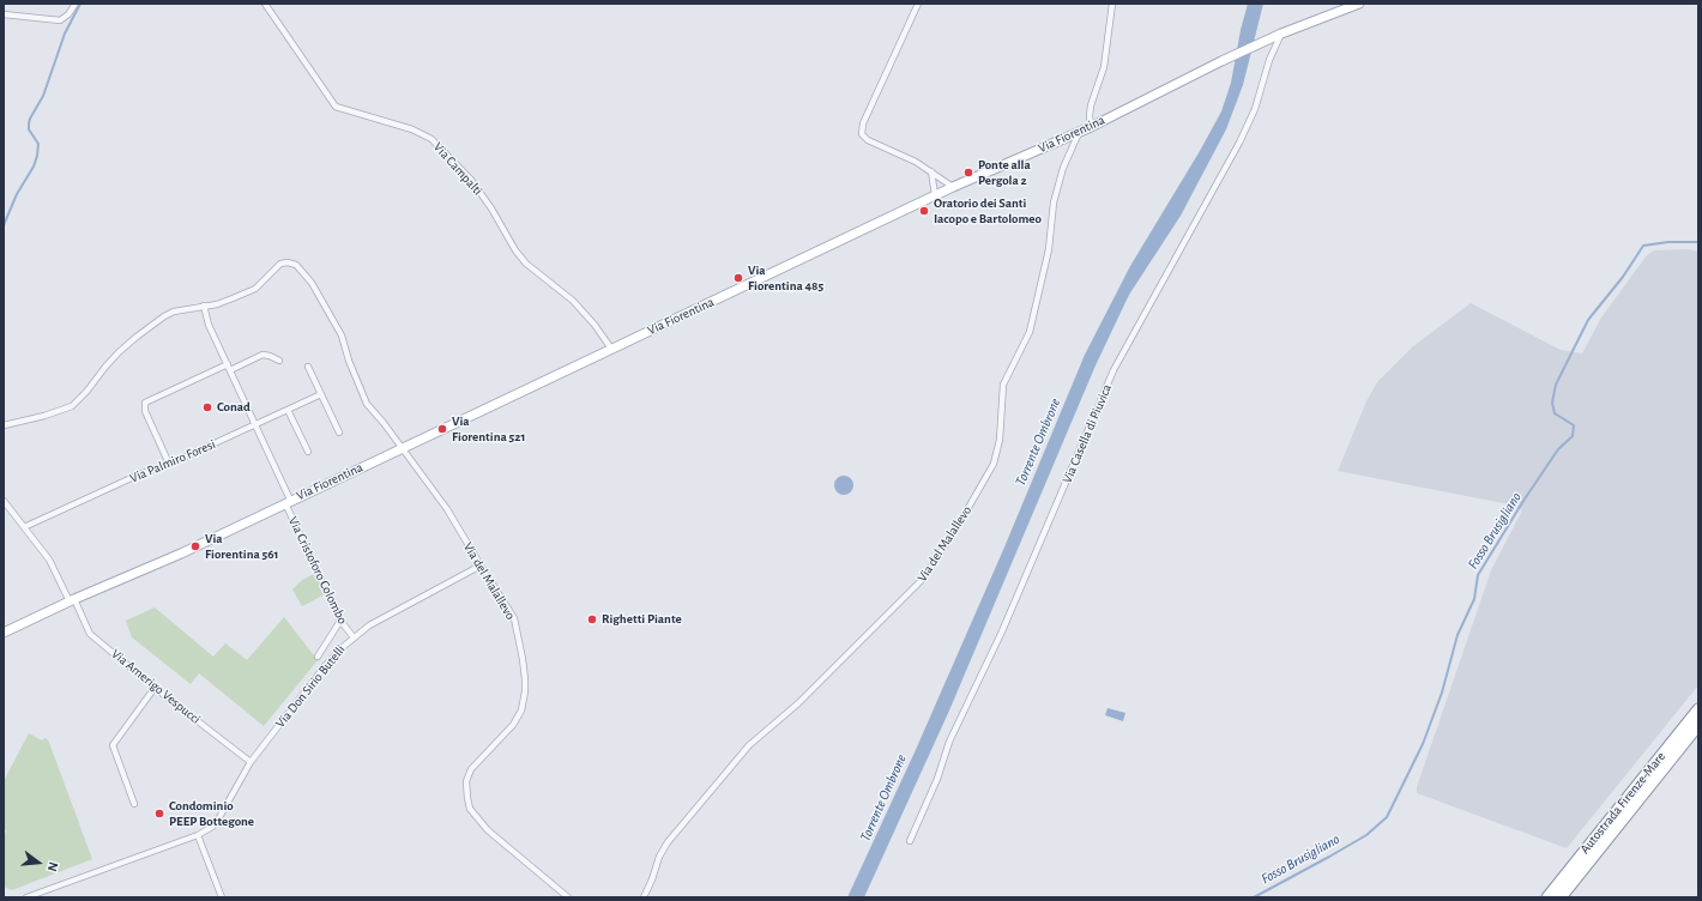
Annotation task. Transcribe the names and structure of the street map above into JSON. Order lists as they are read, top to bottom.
{
  "streets": {
    "highway": ["Autostrada Firenze-Mare"],
    "main road": ["Via Fiorentina"],
    "street": [
      "Via Campalti",
      "Via Casella di Piuvica",
      "Via Palmiro Foresi",
      "Via del Malallevo",
      "Via Cristoforo Colombo",
      "Via Amerigo Vespucci",
      "Via Don Sirio Butelli"
    ]
  },
  "crossings": [
    ["Via Fiorentina", "Via Campalti"],
    ["Via Fiorentina", "Via Casella di Piuvica"],
    ["Via Fiorentina", "Via del Malallevo"],
    ["Via Fiorentina", "Via Cristoforo Colombo"],
    ["Via Fiorentina", "Via Amerigo Vespucci"],
    ["Via Palmiro Foresi", "Via Cristoforo Colombo"],
    ["Via Palmiro Foresi", "Via Amerigo Vespucci"],
    ["Via del Malallevo", "Via Cristoforo Colombo"],
    ["Via del Malallevo", "Via Don Sirio Butelli"],
    ["Via Cristoforo Colombo", "Via Don Sirio Butelli"],
    ["Via Amerigo Vespucci", "Via Don Sirio Butelli"]
  ],
  "water": ["Torrente Ombrone", "Fosso Brusigliano"],
  "places": [
    "Ponte alla Pergola 2",
    "Oratorio dei Santi Iacopo e Bartolomeo",
    "Via Fiorentina 485",
    "Conad",
    "Via Fiorentina 521",
    "Via Fiorentina 561",
    "Righetti Piante",
    "Condominio PEEP Bottegone"
  ],
  "north": "right"
}
